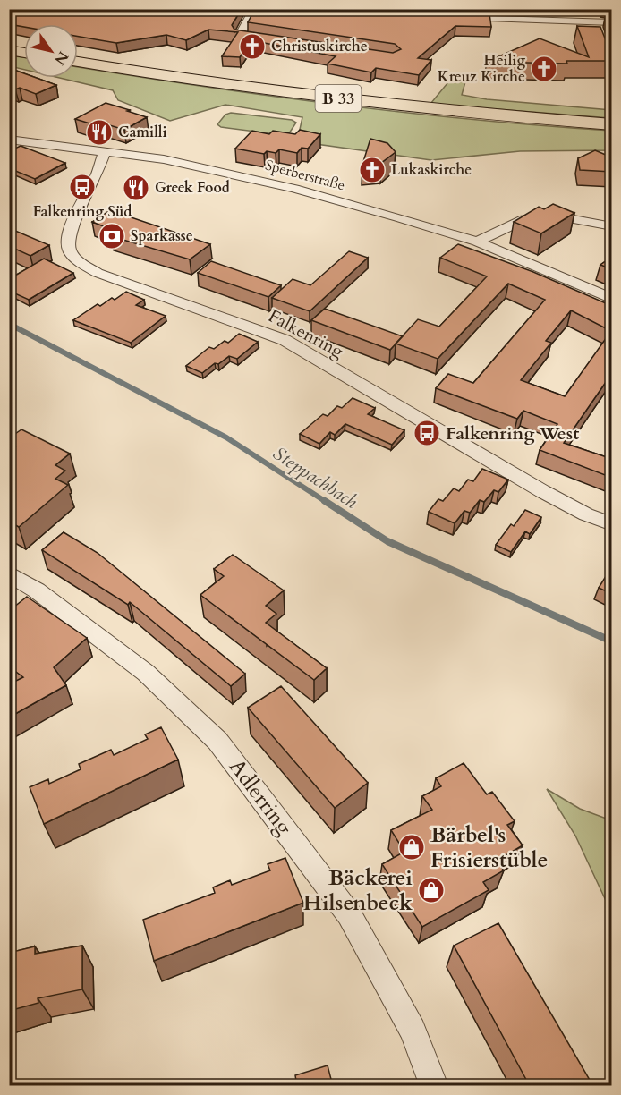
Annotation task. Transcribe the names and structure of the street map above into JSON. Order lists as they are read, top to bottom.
{
  "streets": {
    "main road": ["B 33"],
    "street": ["Sperberstraße", "Falkenring", "Adlerring"]
  },
  "crossings": [
    ["Sperberstraße", "Falkenring"]
  ],
  "water": ["Steppachbach"],
  "places": {
    "church": ["Christuskirche", "Heilig Kreuz Kirche", "Lukaskirche"],
    "restaurant": ["Camilli", "Greek Food"],
    "bus stop": ["Falkenring Süd", "Falkenring West"],
    "bank": ["Sparkasse"],
    "shop": ["Bärbel's Frisierstüble", "Bäckerei Hilsenbeck"]
  },
  "north": "bottom right"
}
